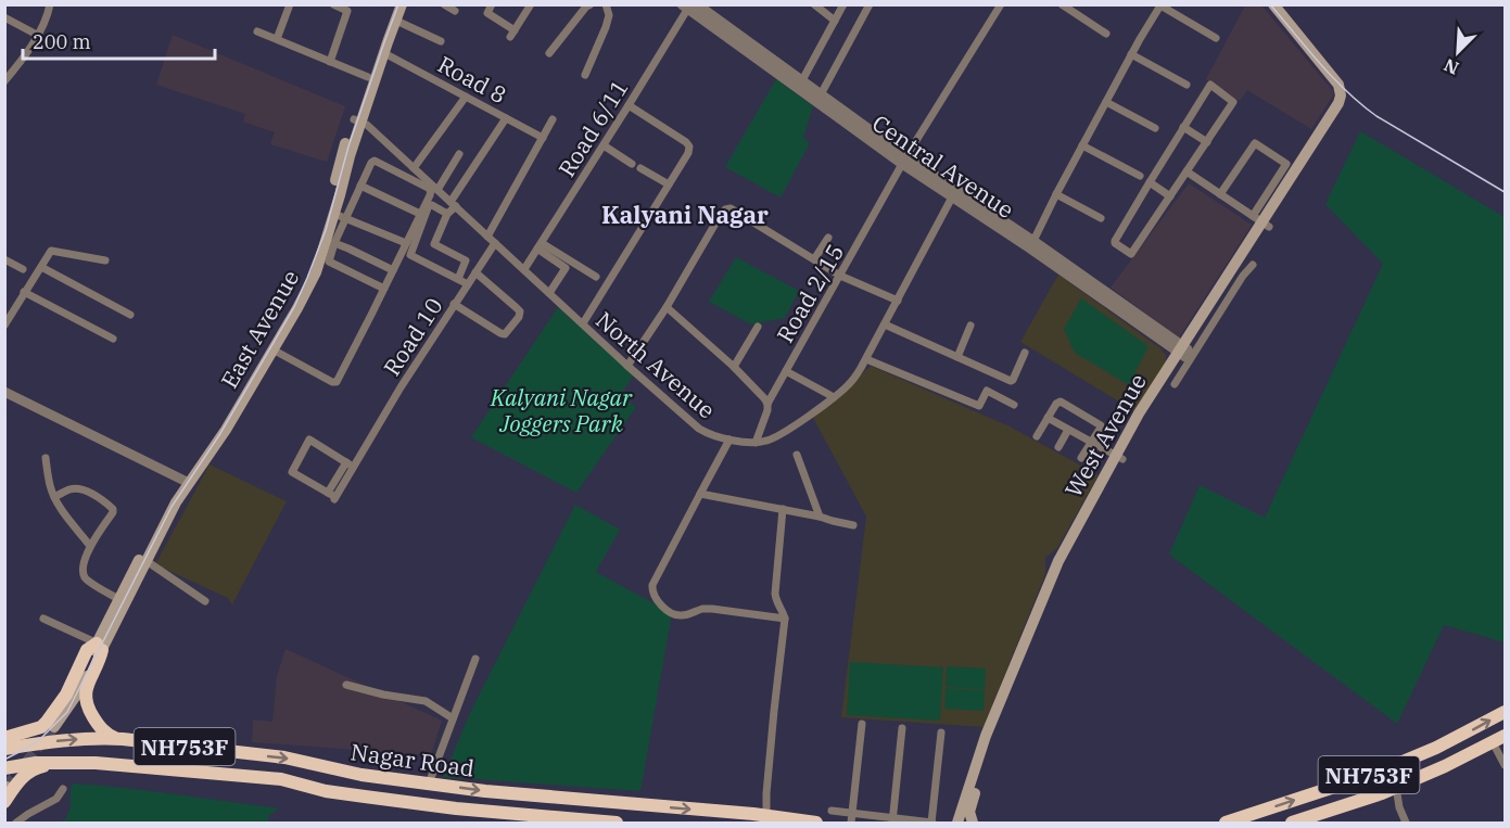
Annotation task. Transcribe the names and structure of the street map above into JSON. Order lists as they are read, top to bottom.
{
  "streets": {
    "highway": ["NH753F", "Nagar Road"],
    "main road": ["East Avenue", "West Avenue"],
    "street": [
      "Road 8",
      "Road 6/11",
      "Central Avenue",
      "Road 2/15",
      "Road 10",
      "North Avenue"
    ]
  },
  "crossings": [
    ["Road 8", "East Avenue"],
    ["Road 6/11", "Central Avenue"],
    ["Road 6/11", "North Avenue"],
    ["Central Avenue", "Road 2/15"],
    ["Central Avenue", "North Avenue"],
    ["Central Avenue", "West Avenue"],
    ["Road 2/15", "North Avenue"],
    ["East Avenue", "North Avenue"],
    ["Road 10", "North Avenue"]
  ],
  "districts": ["Kalyani Nagar"],
  "parks": ["Kalyani Nagar Joggers Park"],
  "scale_bar": "200 m",
  "north": "bottom left"
}
